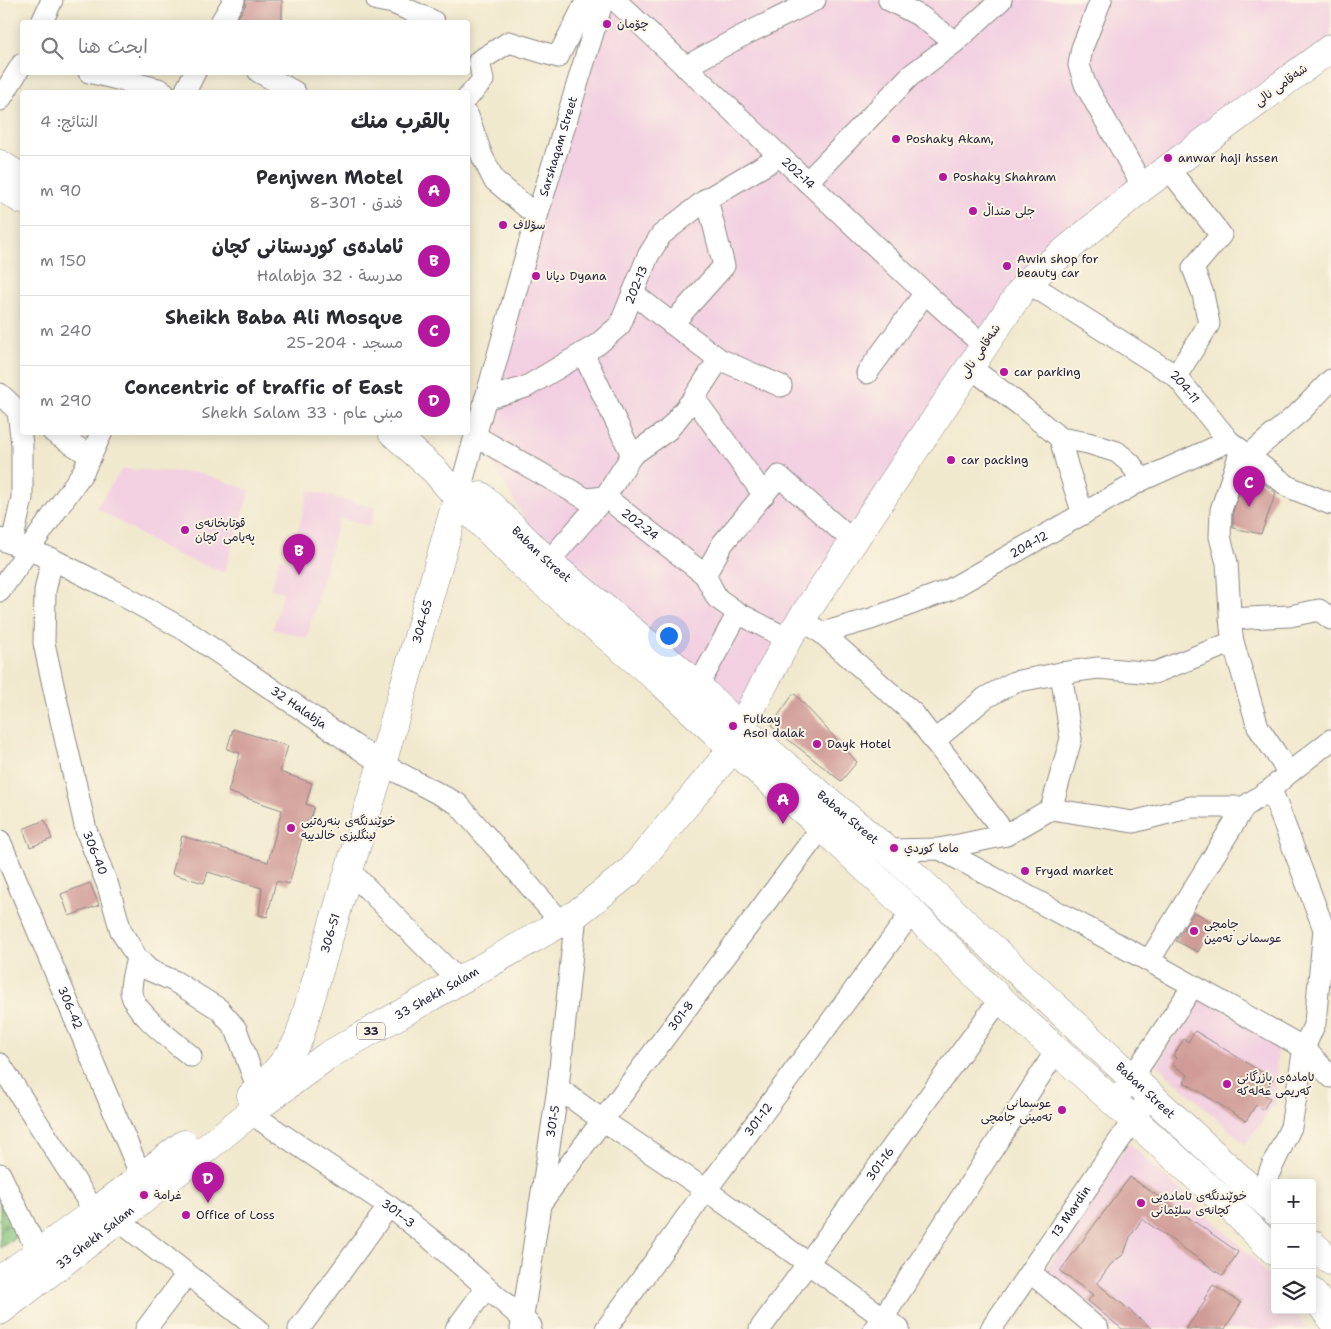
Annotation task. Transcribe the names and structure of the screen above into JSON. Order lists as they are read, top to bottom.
{
  "streets": {
    "main road": [
      "شەقامی نالی",
      "Baban Street",
      "304-65",
      "306-51",
      "33 Shekh Salam",
      "33"
    ],
    "street": [
      "Sarshaqam Street",
      "202-14",
      "202-13",
      "204-11",
      "202-24",
      "204-12",
      "32 Halabja",
      "306-40",
      "306-42",
      "301-8",
      "301-12",
      "301-5",
      "301-16",
      "13 Mardin",
      "301--3"
    ]
  },
  "crossings": [
    ["شەقامی نالی", "202-14"],
    ["شەقامی نالی", "204-11"],
    ["شەقامی نالی", "202-24"],
    ["شەقامی نالی", "204-12"],
    ["شەقامی نالی", "Baban Street"],
    ["شەقامی نالی", "33 Shekh Salam"],
    ["Sarshaqam Street", "202-13"],
    ["Sarshaqam Street", "Baban Street"],
    ["Sarshaqam Street", "304-65"],
    ["202-14", "202-13"],
    ["204-11", "204-12"],
    ["202-24", "204-12"],
    ["Baban Street", "304-65"],
    ["Baban Street", "33 Shekh Salam"],
    ["Baban Street", "13 Mardin"],
    ["304-65", "32 Halabja"],
    ["304-65", "306-51"],
    ["32 Halabja", "306-40"],
    ["32 Halabja", "306-51"],
    ["32 Halabja", "33 Shekh Salam"],
    ["32 Halabja", "301-5"],
    ["306-40", "306-51"],
    ["306-40", "33 Shekh Salam"],
    ["306-40", "301--3"],
    ["306-51", "33 Shekh Salam"],
    ["306-51", "301--3"],
    ["33 Shekh Salam", "306-42"],
    ["33 Shekh Salam", "301-5"],
    ["33 Shekh Salam", "301--3"],
    ["301-8", "301-5"],
    ["301-5", "301--3"]
  ],
  "places": [
    "چۆمان",
    "Poshaky Akam,",
    "anwar haji hssen",
    "Poshaky Shahram",
    "جلی منداڵ",
    "سۆلاف",
    "Awin shop for beauty car",
    "دیانا Dyana",
    "car parking",
    "car packing",
    "قوتابخانەی پەیامی کچان",
    "Fulkay Asoi dalak",
    "Dayk Hotel",
    "خوێندنگەی بنەڕەتیی ئینگلیزی خالدییە",
    "ماما كوردي",
    "Fryad market",
    "جامچی عوسمانی تەمین",
    "ئامادەی بازرگانی کەریمی عەلەکە",
    "عوسمانی تەمینی جامچی",
    "غرامة",
    "خوێندنگەی ئامادەیی کچانەی سلێمانی",
    "Office of Loss"
  ],
  "page": {
    "search": "ابحث هنا",
    "heading": ["بالقرب منك", "النتائج: 4"],
    "list": [
      {
        "mark": "A",
        "name": "Penjwen Motel",
        "note": "فندق · 301-8",
        "value": "90 m"
      },
      {
        "mark": "B",
        "name": "ئامادەی کوردستانی کچان",
        "note": "مدرسة · 32 Halabja",
        "value": "150 m"
      },
      {
        "mark": "C",
        "name": "Sheikh Baba Ali Mosque",
        "note": "مسجد · 204-25",
        "value": "240 m"
      },
      {
        "mark": "D",
        "name": "Concentric of traffic of East",
        "note": "مبنى عام · 33 Shekh Salam",
        "value": "290 m"
      }
    ],
    "pins": [
      "C",
      "B",
      "A",
      "D"
    ],
    "map_buttons": ["+", "−"]
  }
}
